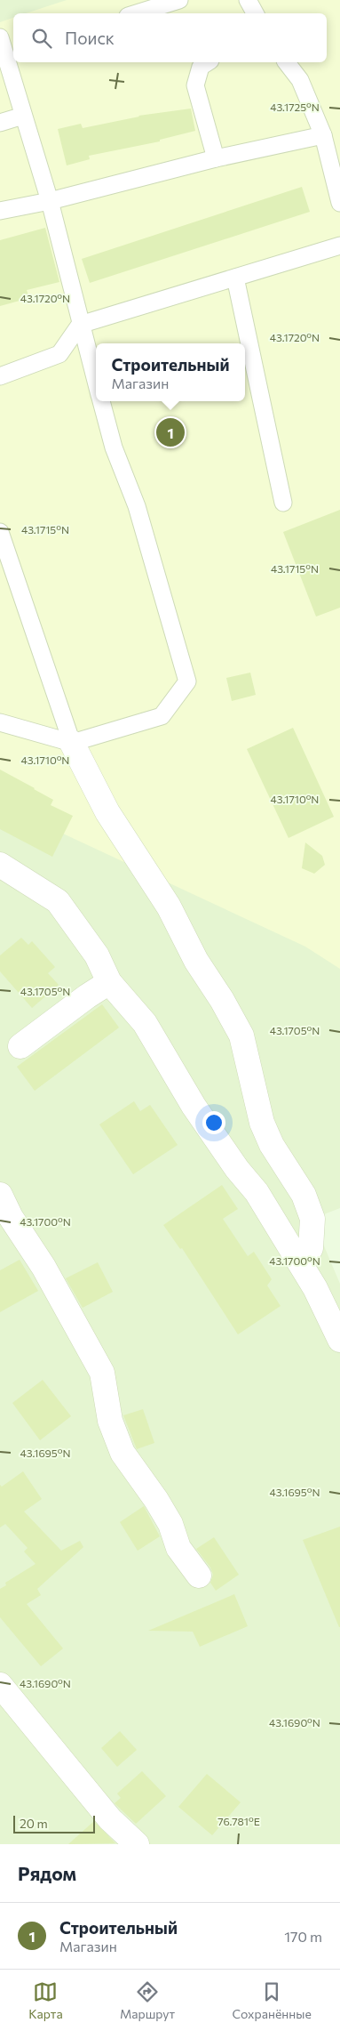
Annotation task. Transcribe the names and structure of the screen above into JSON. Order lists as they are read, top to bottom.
{
  "scale_bar": "20 m",
  "page": {
    "search": "Поиск",
    "popup": ["Строительный", "Магазин"],
    "pins": "1",
    "scale": "20 m",
    "heading": "Рядом",
    "list": [
      {
        "mark": "1",
        "name": "Строительный",
        "note": "Магазин",
        "value": "170 m"
      }
    ],
    "nav": ["Карта", "Маршрут", "Сохранённые"]
  },
  "coordinates": [
    "43.1725°N",
    "43.1720°N",
    "43.1715°N",
    "43.1710°N",
    "43.1705°N",
    "43.1700°N",
    "43.1695°N",
    "43.1690°N",
    "76.781°E"
  ]
}
